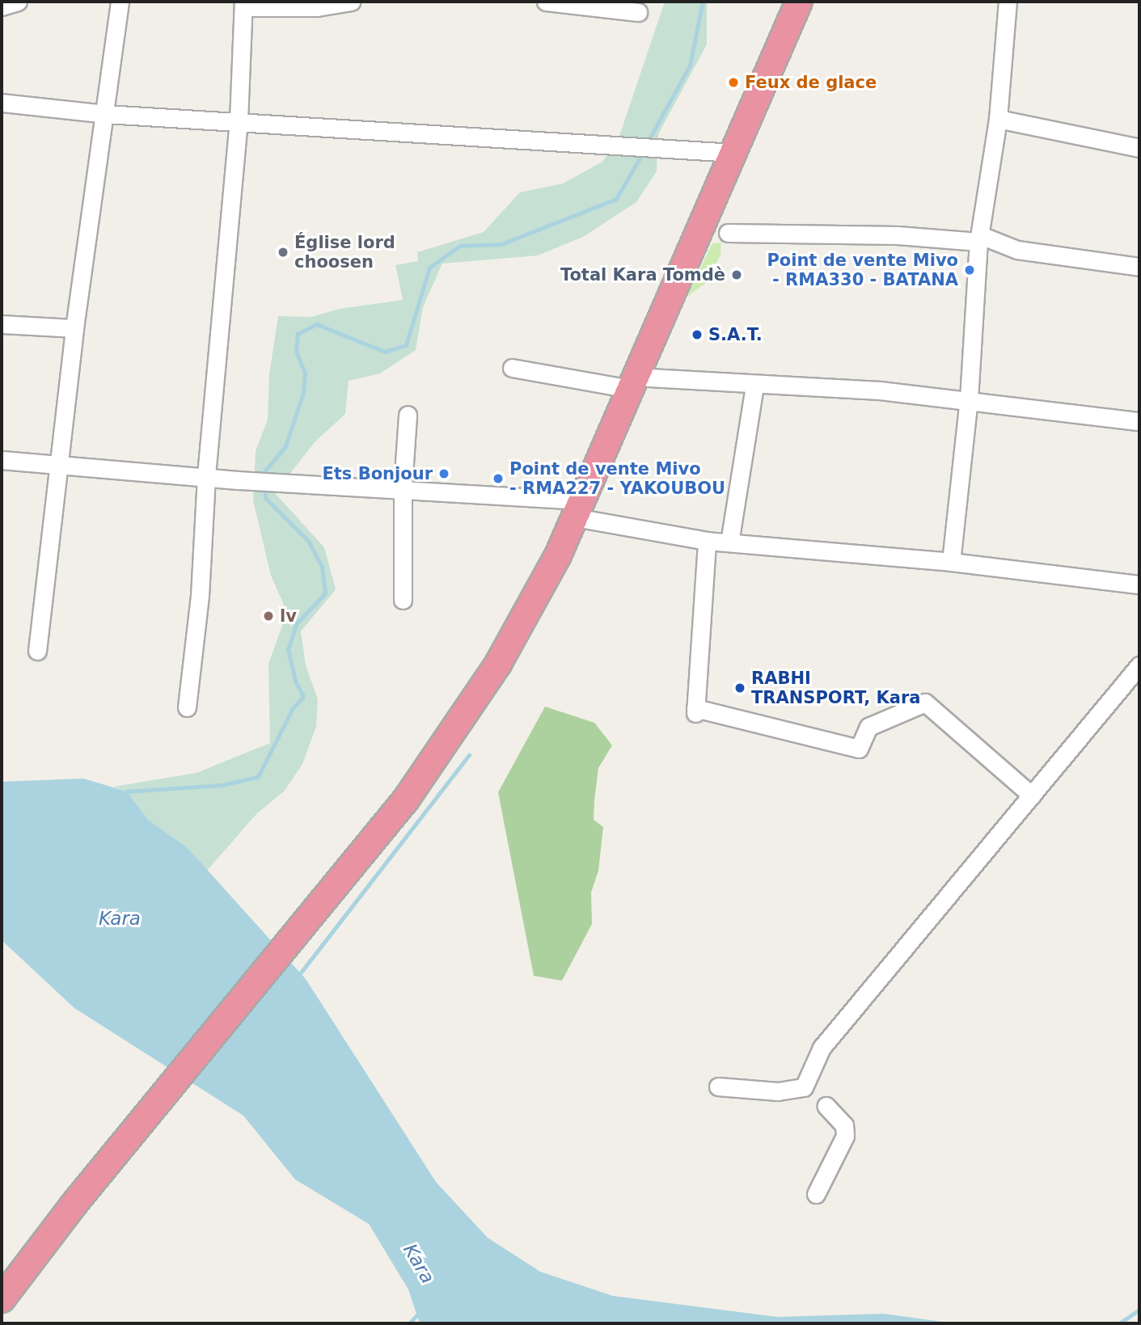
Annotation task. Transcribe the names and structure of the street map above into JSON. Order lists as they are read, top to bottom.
{
  "water": ["Kara"],
  "places": [
    "Feux de glace",
    "Église lord choosen",
    "Point de vente Mivo - RMA330 - BATANA",
    "Total Kara Tomdè",
    "S.A.T.",
    "Ets Bonjour",
    "Point de vente Mivo - RMA227 - YAKOUBOU",
    "lv",
    "RABHI TRANSPORT, Kara"
  ]
}
